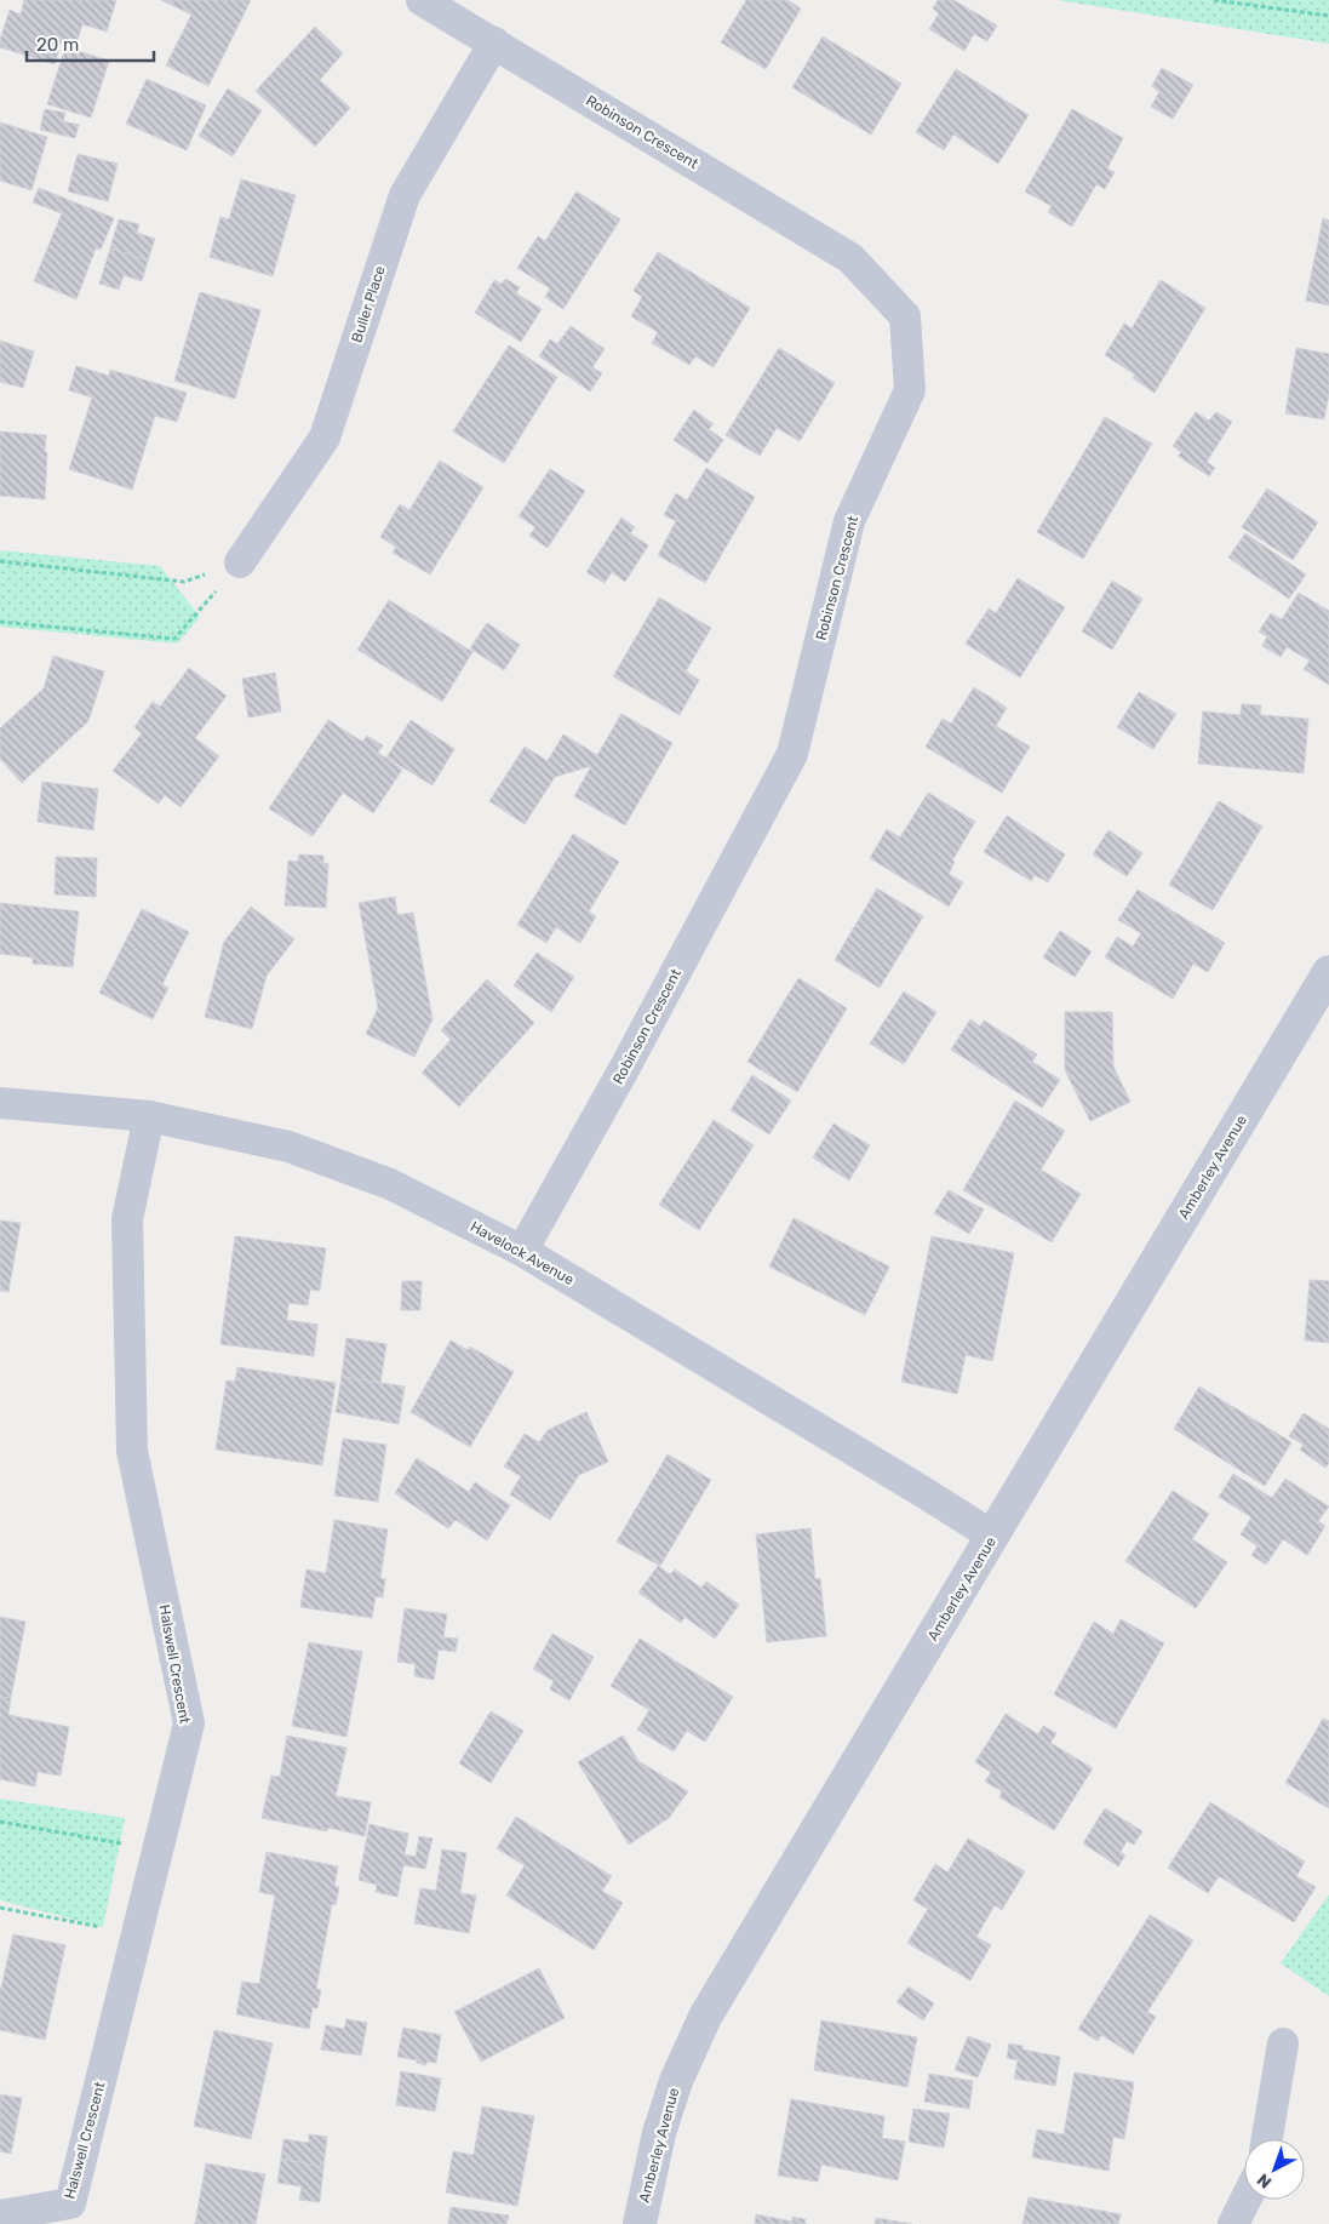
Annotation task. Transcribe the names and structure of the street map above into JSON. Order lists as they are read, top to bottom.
{
  "streets": {
    "street": [
      "Robinson Crescent",
      "Buller Place",
      "Amberley Avenue",
      "Havelock Avenue",
      "Halswell Crescent"
    ]
  },
  "crossings": [
    ["Robinson Crescent", "Buller Place"],
    ["Robinson Crescent", "Havelock Avenue"],
    ["Amberley Avenue", "Havelock Avenue"],
    ["Havelock Avenue", "Halswell Crescent"]
  ],
  "scale_bar": "20 m",
  "north": "bottom left"
}
